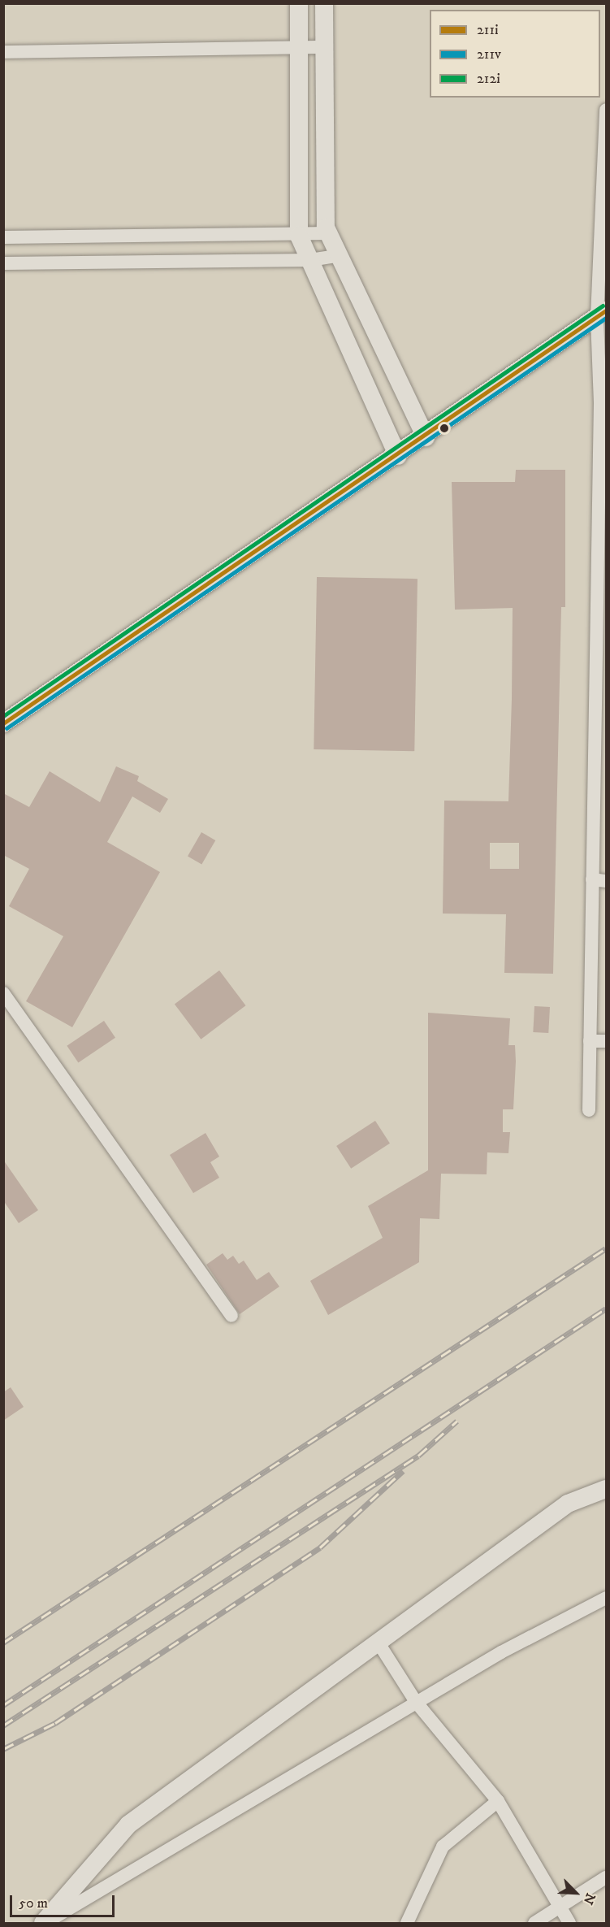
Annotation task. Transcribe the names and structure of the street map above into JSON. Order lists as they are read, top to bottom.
{
  "lines": ["transit line 212i", "transit line 211i", "transit line 211v"],
  "legend": ["211i", "211v", "212i"],
  "scale_bar": "50 m",
  "north": "bottom right"
}
